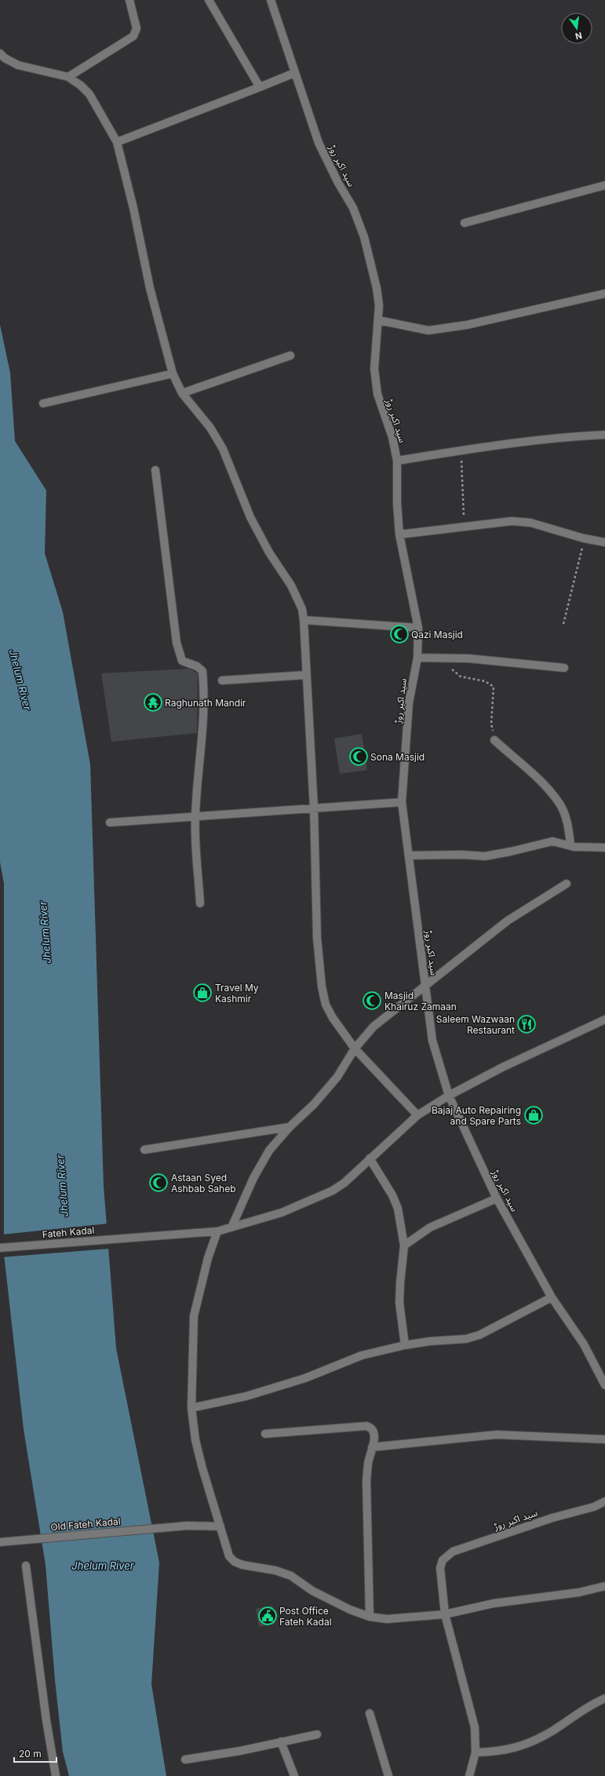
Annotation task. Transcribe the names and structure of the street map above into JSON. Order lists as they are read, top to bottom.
{
  "streets": {
    "street": ["سید اکبر روڑ", "Fateh Kadal", "Old Fateh Kadal"]
  },
  "crossings": [
    ["سید اکبر روڑ", "Fateh Kadal"]
  ],
  "water": ["Jhelum River"],
  "places": {
    "mosque": [
      "Qazi Masjid",
      "Sona Masjid",
      "Masjid Khairuz Zamaan",
      "Astaan Syed Ashbab Saheb"
    ],
    "temple": ["Raghunath Mandir"],
    "shop": ["Travel My Kashmir", "Bajaj Auto Repairing and Spare Parts"],
    "restaurant": ["Saleem Wazwaan Restaurant"],
    "public building": ["Post Office Fateh Kadal"]
  },
  "scale_bar": "20 m",
  "north": "bottom"
}
